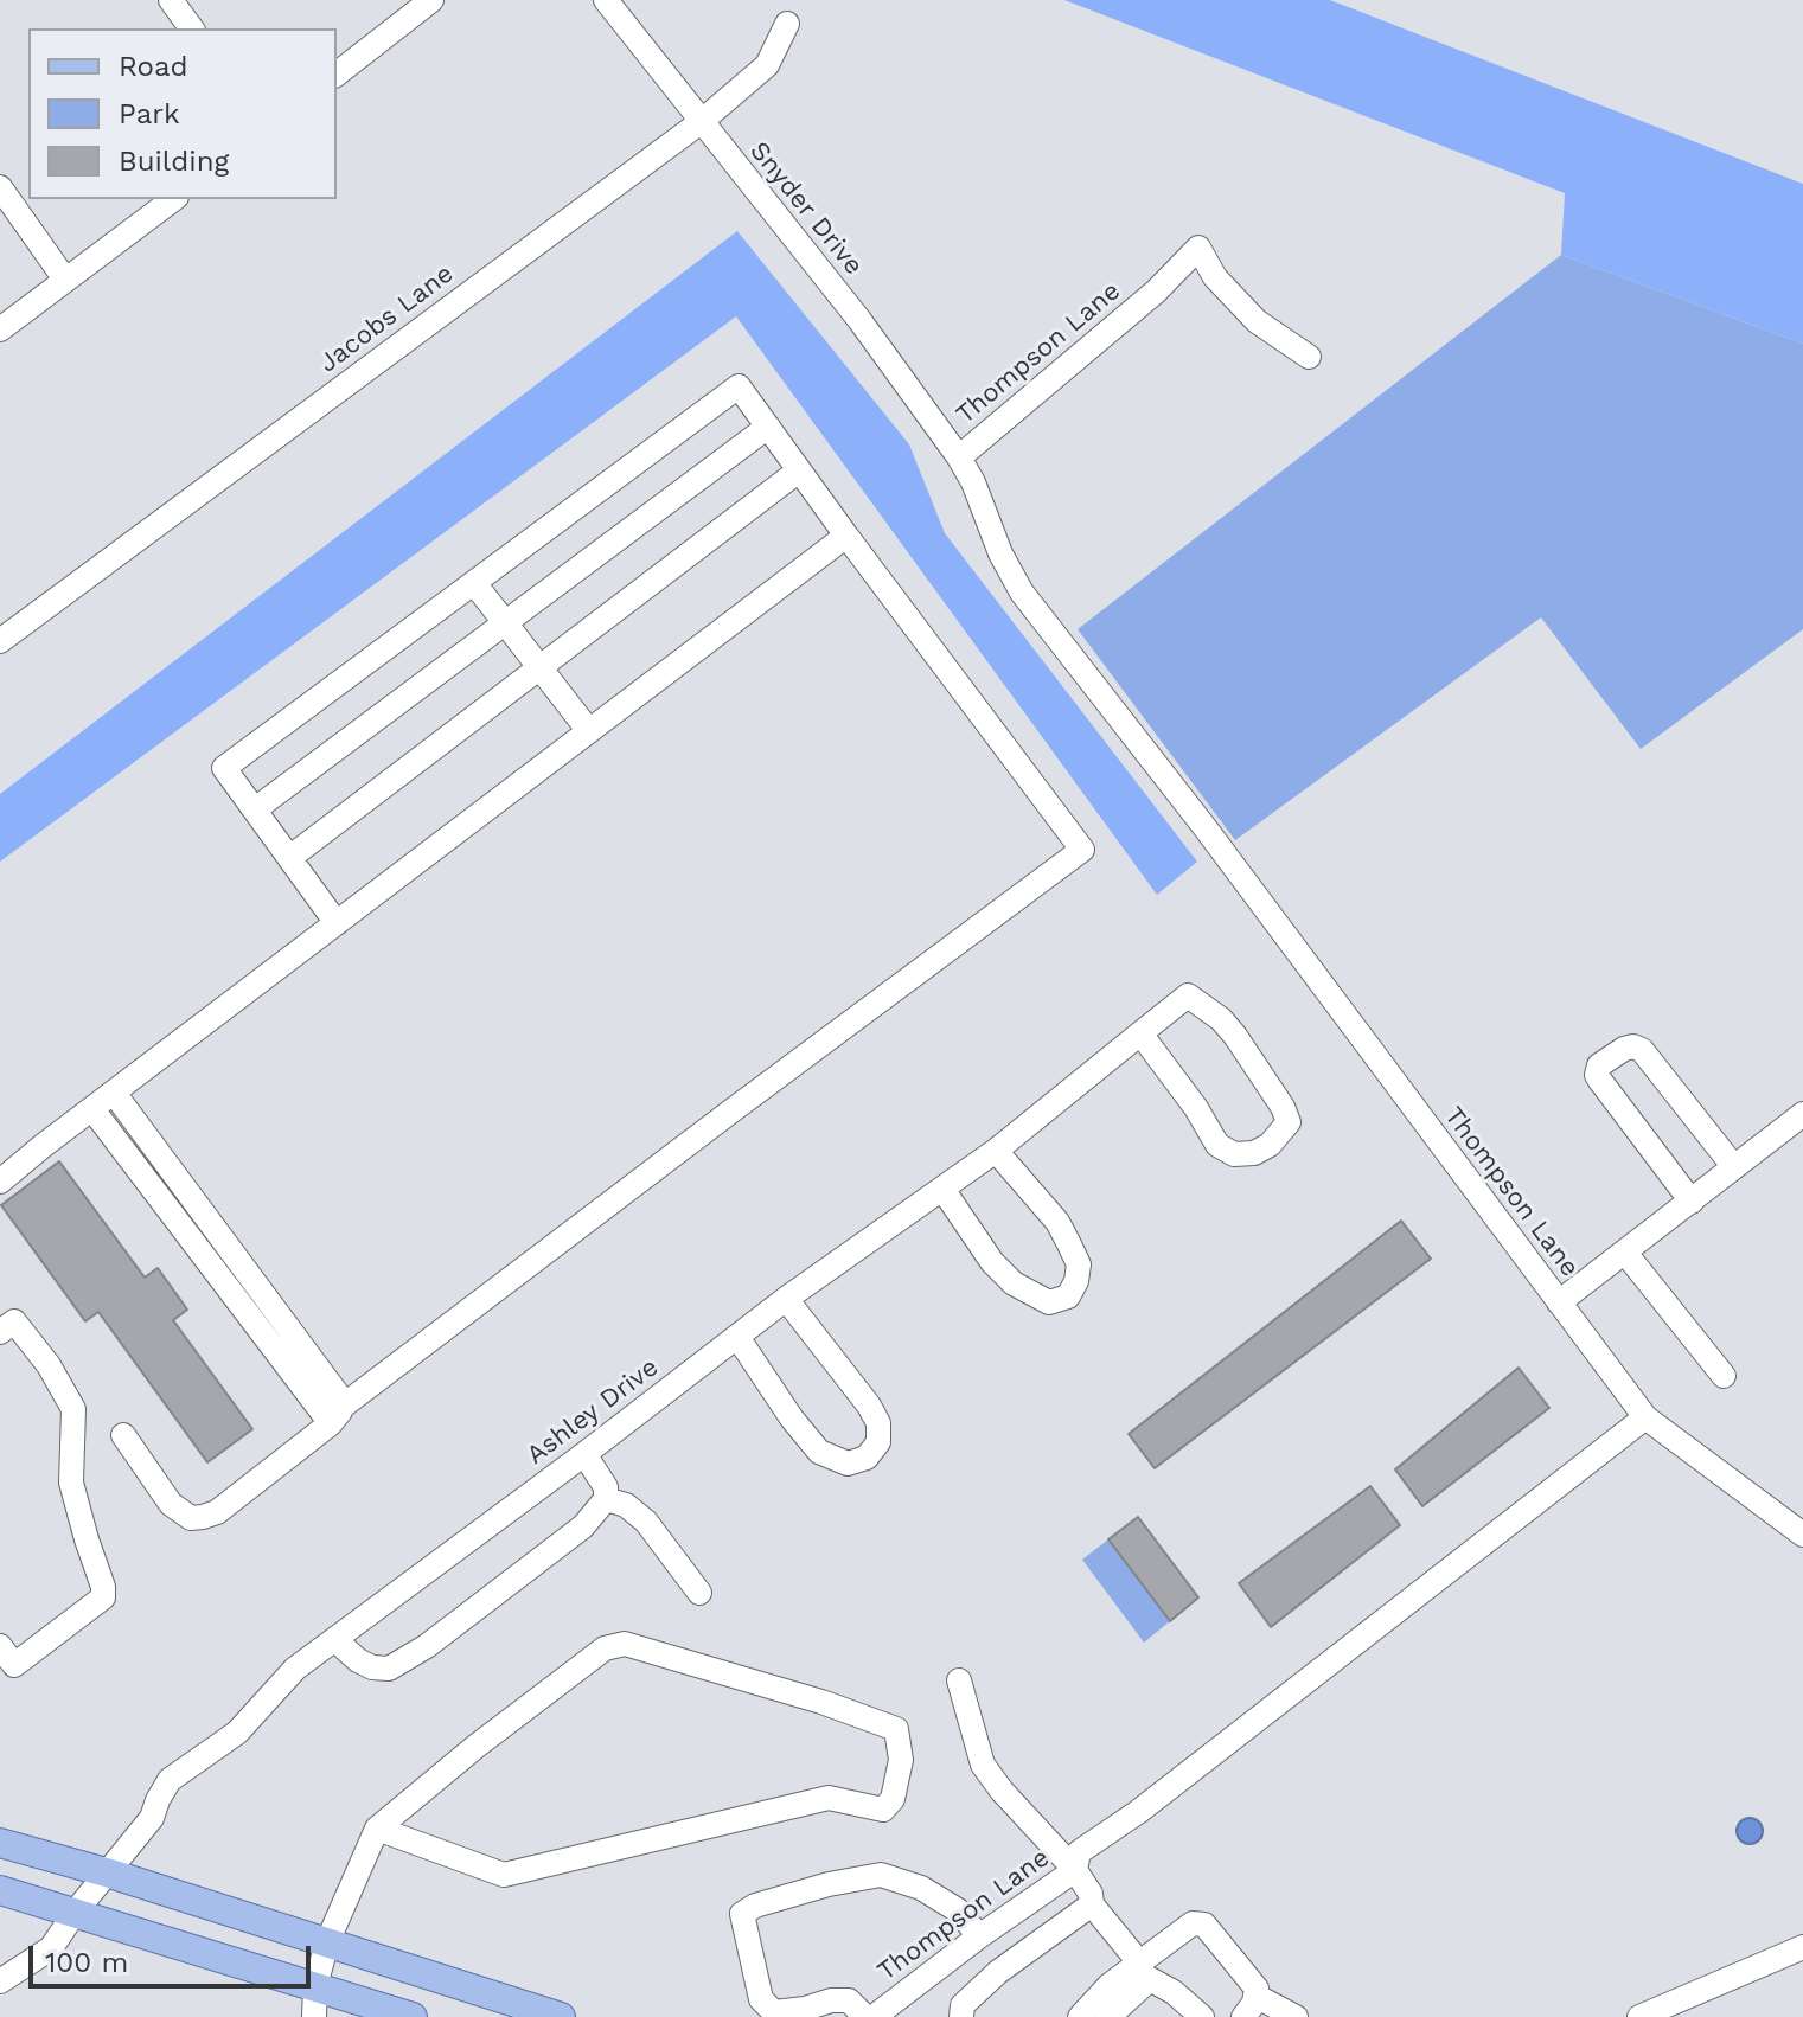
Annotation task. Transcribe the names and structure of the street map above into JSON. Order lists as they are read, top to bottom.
{
  "streets": {
    "street": [
      "Snyder Drive",
      "Jacobs Lane",
      "Thompson Lane",
      "Ashley Drive"
    ]
  },
  "crossings": [
    ["Snyder Drive", "Jacobs Lane"],
    ["Snyder Drive", "Thompson Lane"]
  ],
  "legend": ["Road", "Park", "Building"],
  "scale_bar": "100 m"
}
